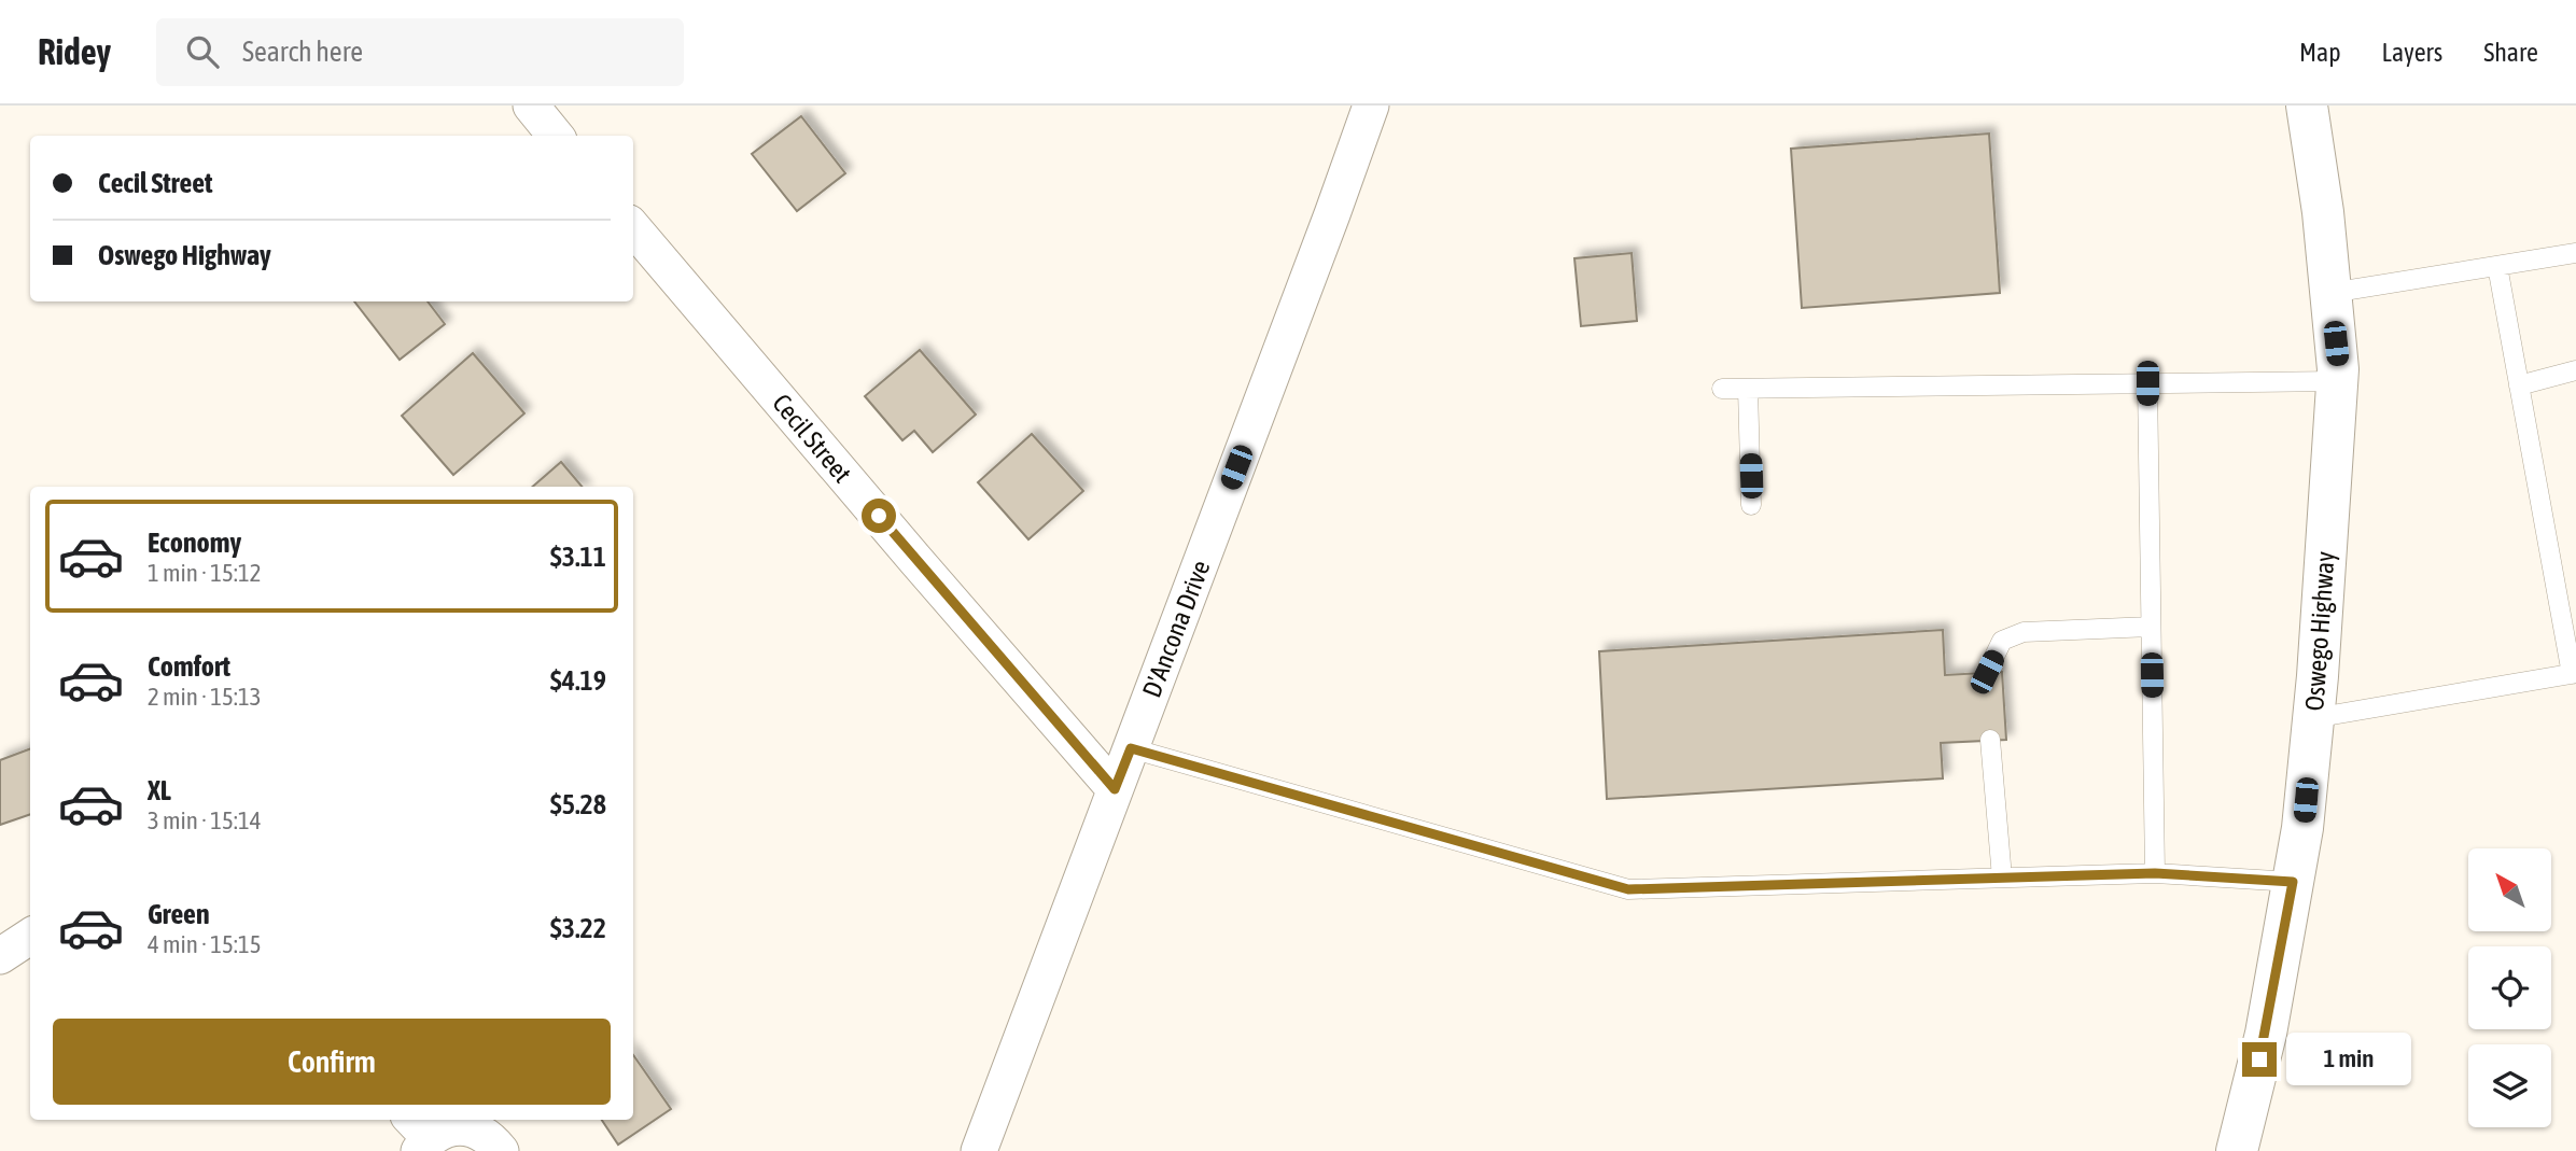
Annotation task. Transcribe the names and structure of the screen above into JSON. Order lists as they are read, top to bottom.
{
  "streets": {
    "main road": ["Oswego Highway"],
    "street": ["Cecil Street", "D'Ancona Drive"]
  },
  "crossings": [
    ["Cecil Street", "D'Ancona Drive"]
  ],
  "north": "top left",
  "page": {
    "header": "Ridey",
    "search": "Search here",
    "nav": ["Map", "Layers", "Share"],
    "banner": ["Cecil Street", "Oswego Highway"],
    "list": [
      {
        "name": "Economy",
        "note": "1 min · 15:12",
        "value": "$3.11"
      },
      {
        "name": "Comfort",
        "note": "2 min · 15:13",
        "value": "$4.19"
      },
      {
        "name": "XL",
        "note": "3 min · 15:14",
        "value": "$5.28"
      },
      {
        "name": "Green",
        "note": "4 min · 15:15",
        "value": "$3.22"
      }
    ],
    "buttons": "Confirm",
    "bubble": "1 min"
  }
}
